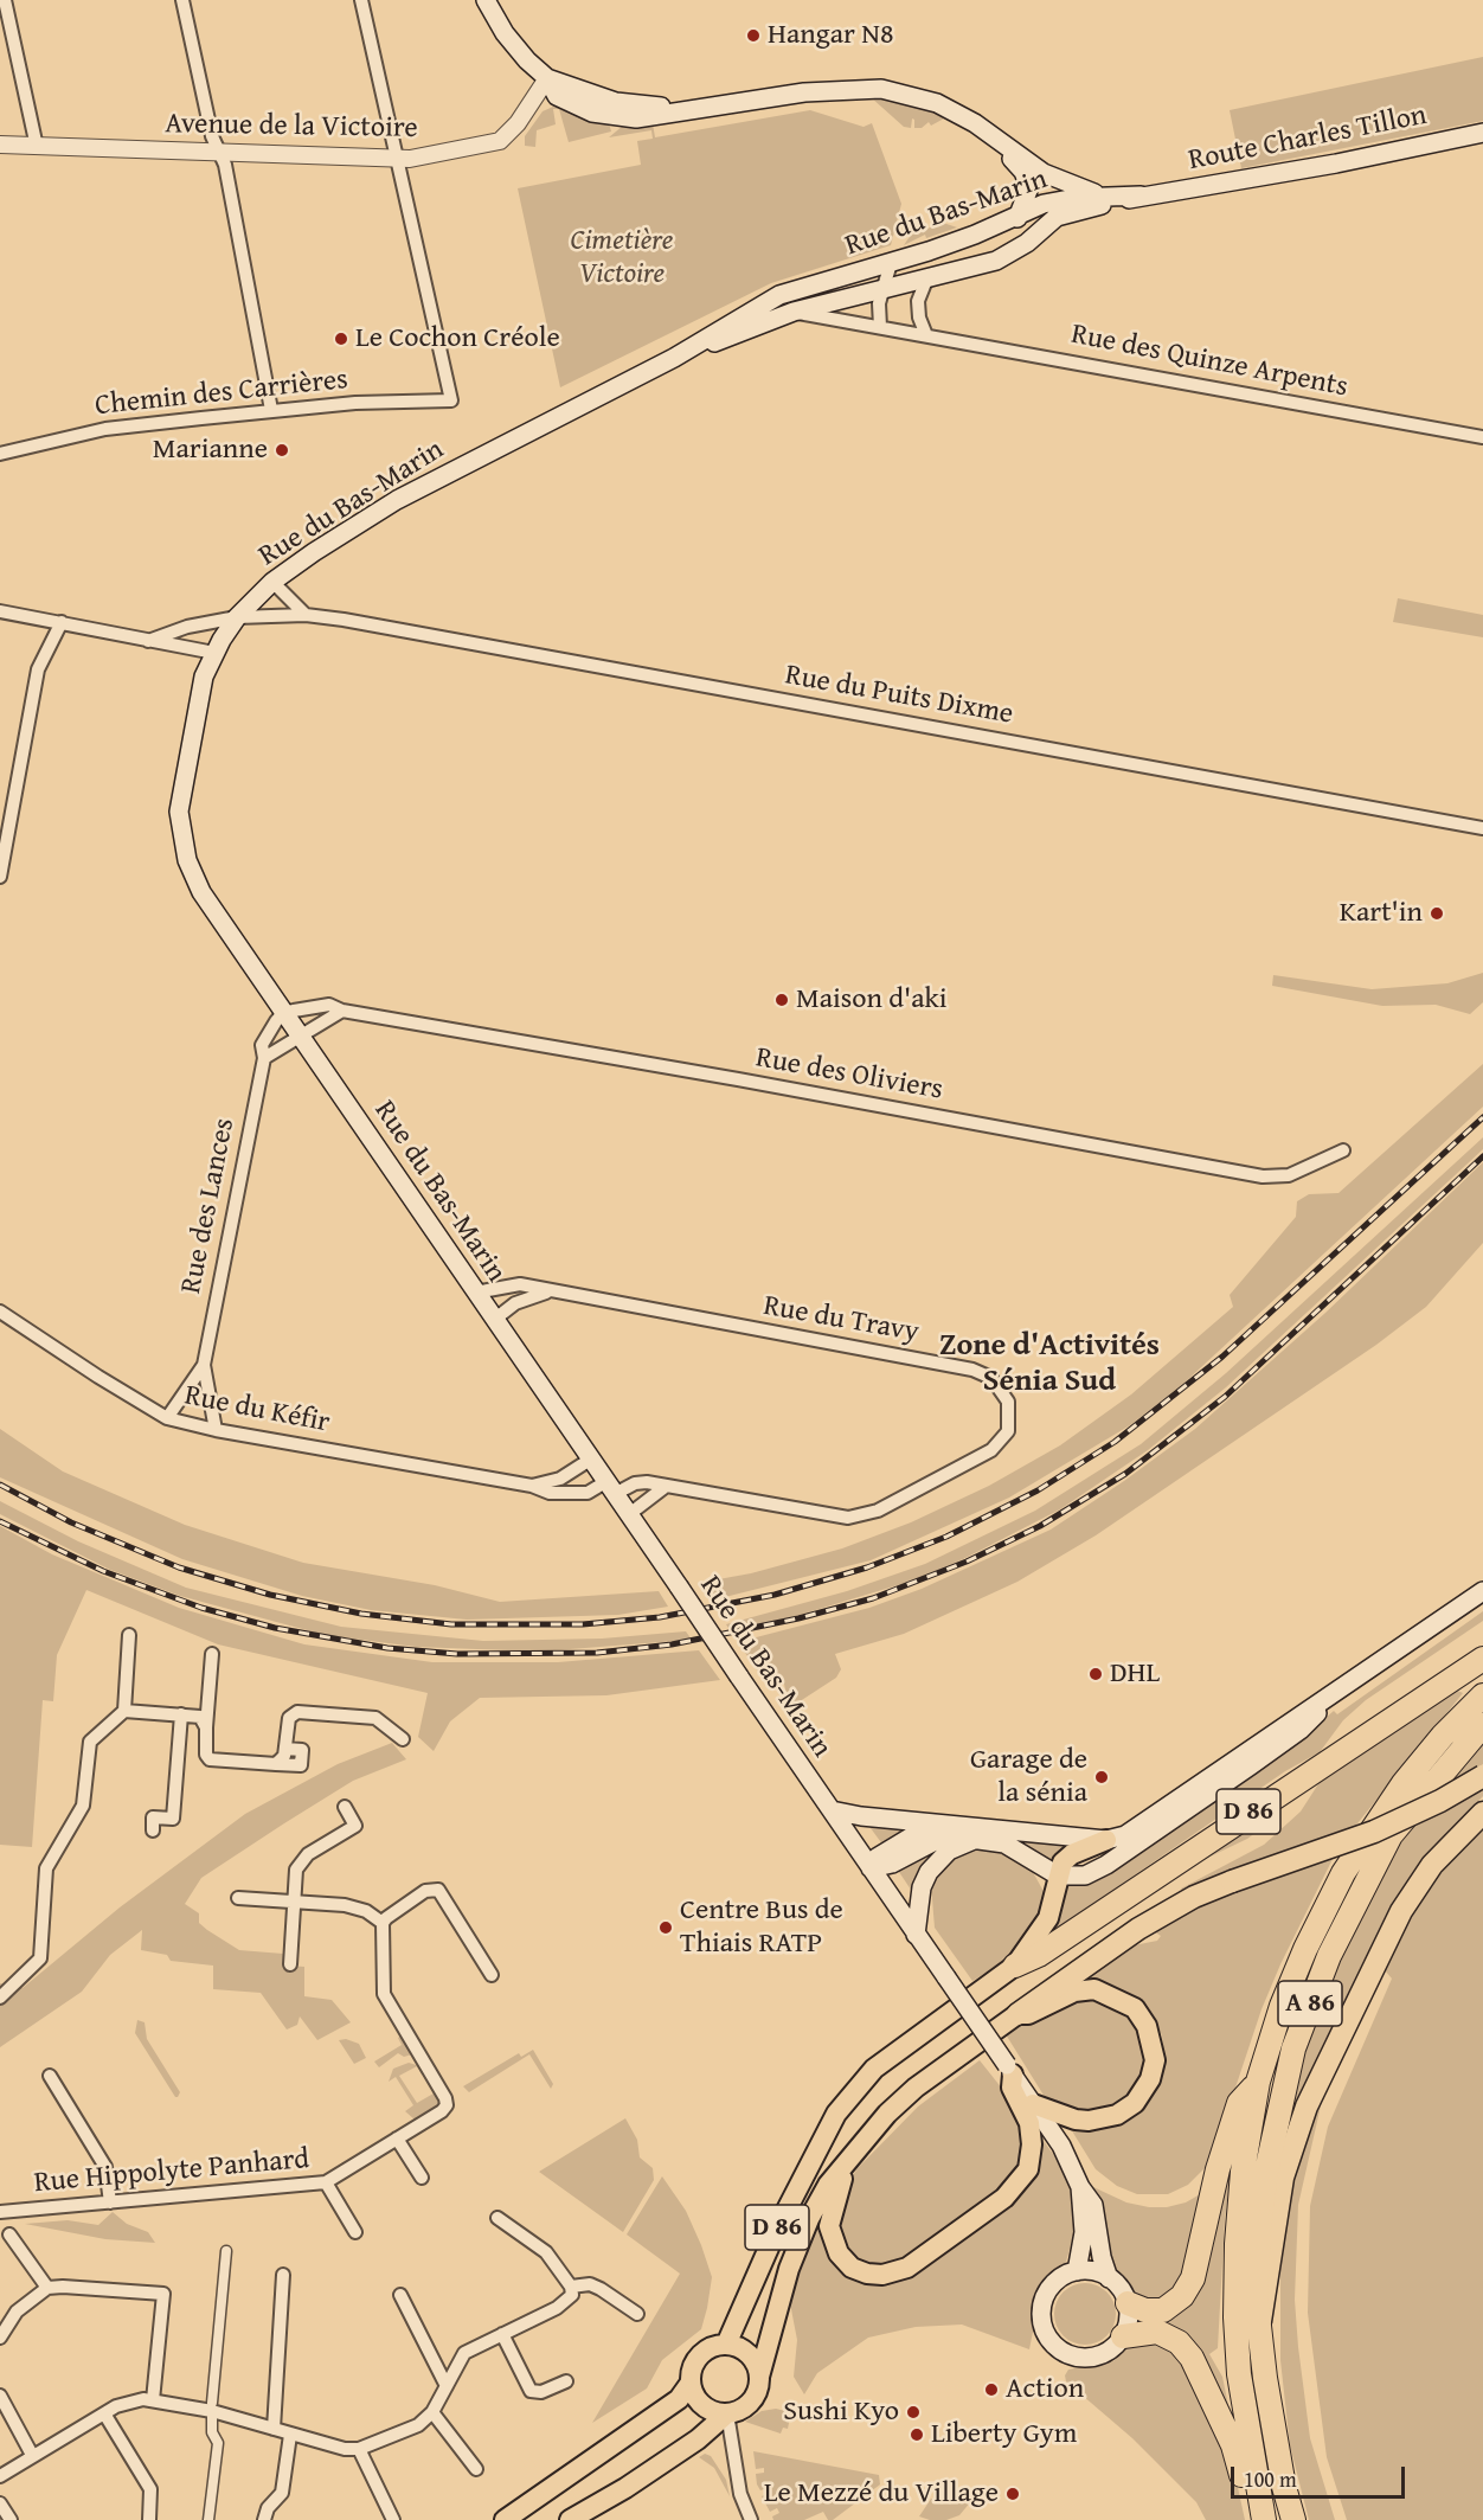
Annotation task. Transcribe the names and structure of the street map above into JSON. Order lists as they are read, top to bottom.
{
  "streets": {
    "highway": ["D 86", "A 86"],
    "main road": ["Route Charles Tillon", "Rue du Bas-Marin"],
    "street": [
      "Avenue de la Victoire",
      "Rue des Quinze Arpents",
      "Chemin des Carrières",
      "Rue du Puits Dixme",
      "Rue des Oliviers",
      "Rue des Lances",
      "Rue du Travy",
      "Rue du Kéfir",
      "Rue Hippolyte Panhard"
    ]
  },
  "crossings": [
    ["Avenue de la Victoire", "Chemin des Carrières"],
    ["Route Charles Tillon", "Rue du Bas-Marin"],
    ["Rue du Bas-Marin", "Rue des Quinze Arpents"],
    ["Rue du Bas-Marin", "Rue du Puits Dixme"],
    ["Rue du Bas-Marin", "Rue des Oliviers"],
    ["Rue du Bas-Marin", "Rue des Lances"],
    ["Rue du Bas-Marin", "Rue du Travy"],
    ["Rue du Bas-Marin", "Rue du Kéfir"],
    ["Rue des Oliviers", "Rue des Lances"],
    ["Rue des Lances", "Rue du Kéfir"],
    ["Rue du Travy", "Rue du Kéfir"]
  ],
  "districts": ["Zone d'Activités Sénia Sud"],
  "parks": ["Cimetière Victoire"],
  "places": [
    "Hangar N8",
    "Le Cochon Créole",
    "Marianne",
    "Kart'in",
    "Maison d'aki",
    "DHL",
    "Garage de la sénia",
    "Centre Bus de Thiais RATP",
    "Action",
    "Sushi Kyo",
    "Liberty Gym",
    "Le Mezzé du Village"
  ],
  "scale_bar": "100 m"
}
